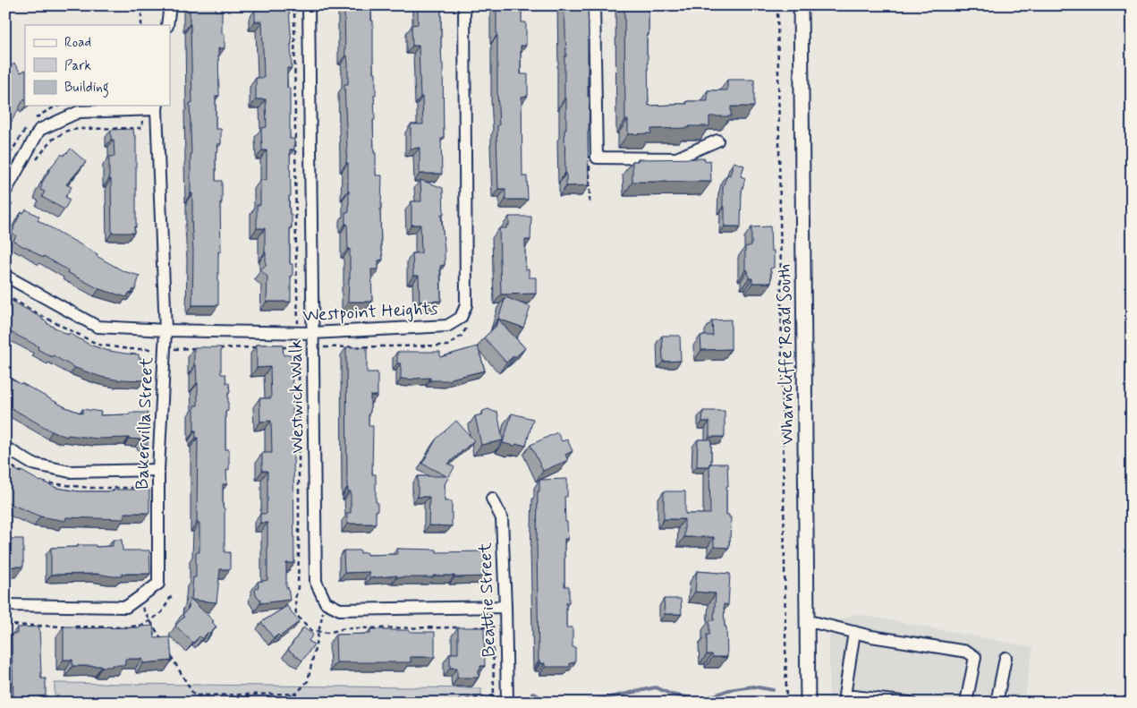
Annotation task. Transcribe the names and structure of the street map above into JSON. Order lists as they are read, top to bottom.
{
  "streets": {
    "main road": ["Wharncliffe Road South"],
    "street": [
      "Westpoint Heights",
      "Westwick Walk",
      "Bakervilla Street",
      "Beattie Street"
    ]
  },
  "crossings": [
    ["Westpoint Heights", "Westwick Walk"],
    ["Westpoint Heights", "Bakervilla Street"]
  ],
  "legend": ["Road", "Park", "Building"]
}
